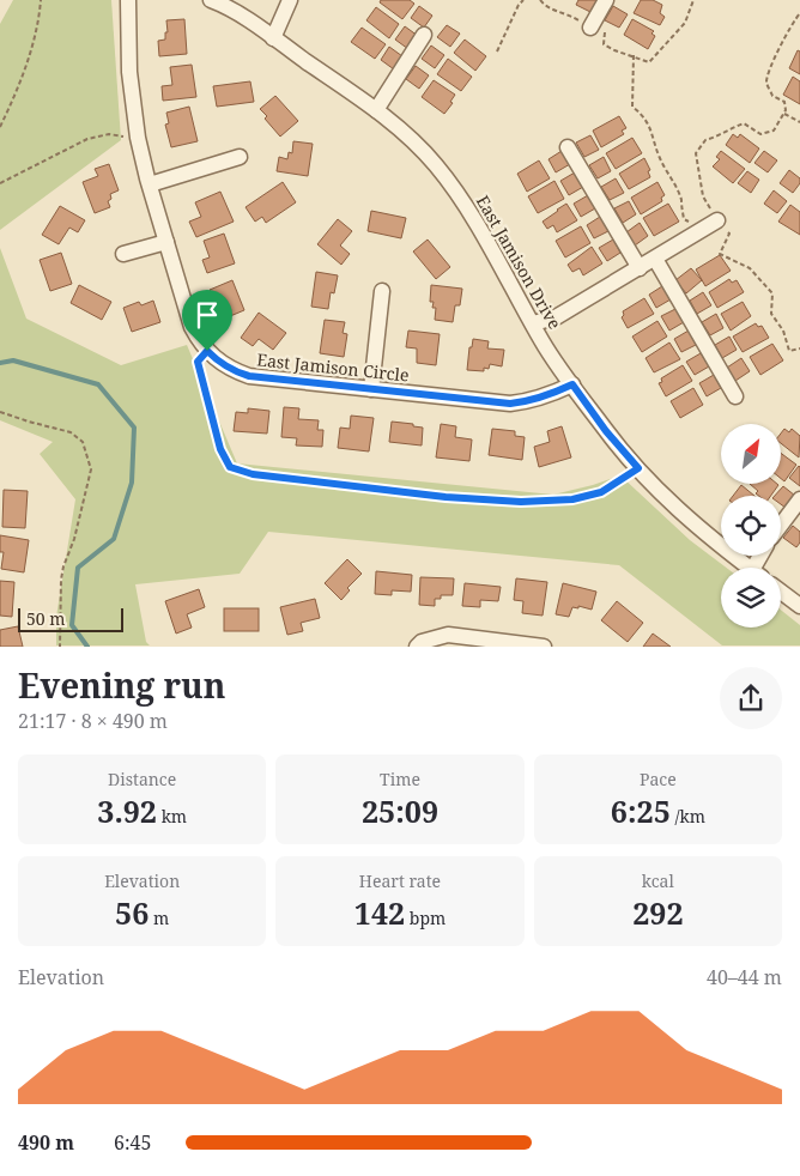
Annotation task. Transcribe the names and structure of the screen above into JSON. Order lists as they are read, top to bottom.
{
  "streets": {
    "street": ["East Jamison Drive", "East Jamison Circle"]
  },
  "crossings": [
    ["East Jamison Drive", "East Jamison Circle"]
  ],
  "scale_bar": "50 m",
  "north": "top right",
  "page": {
    "scale": "50 m",
    "heading": ["Evening run", "21:17 · 8 × 490 m"],
    "stats": [
      ["Distance", "3.92 km"],
      ["Time", "25:09"],
      ["Pace", "6:25 /km"],
      ["Elevation", "56 m"],
      ["Heart rate", "142 bpm"],
      ["kcal", "292"]
    ],
    "chart": ["Elevation", "40–44 m"],
    "list": [
      {
        "name": "490 m",
        "note": "6:45"
      }
    ]
  }
}
